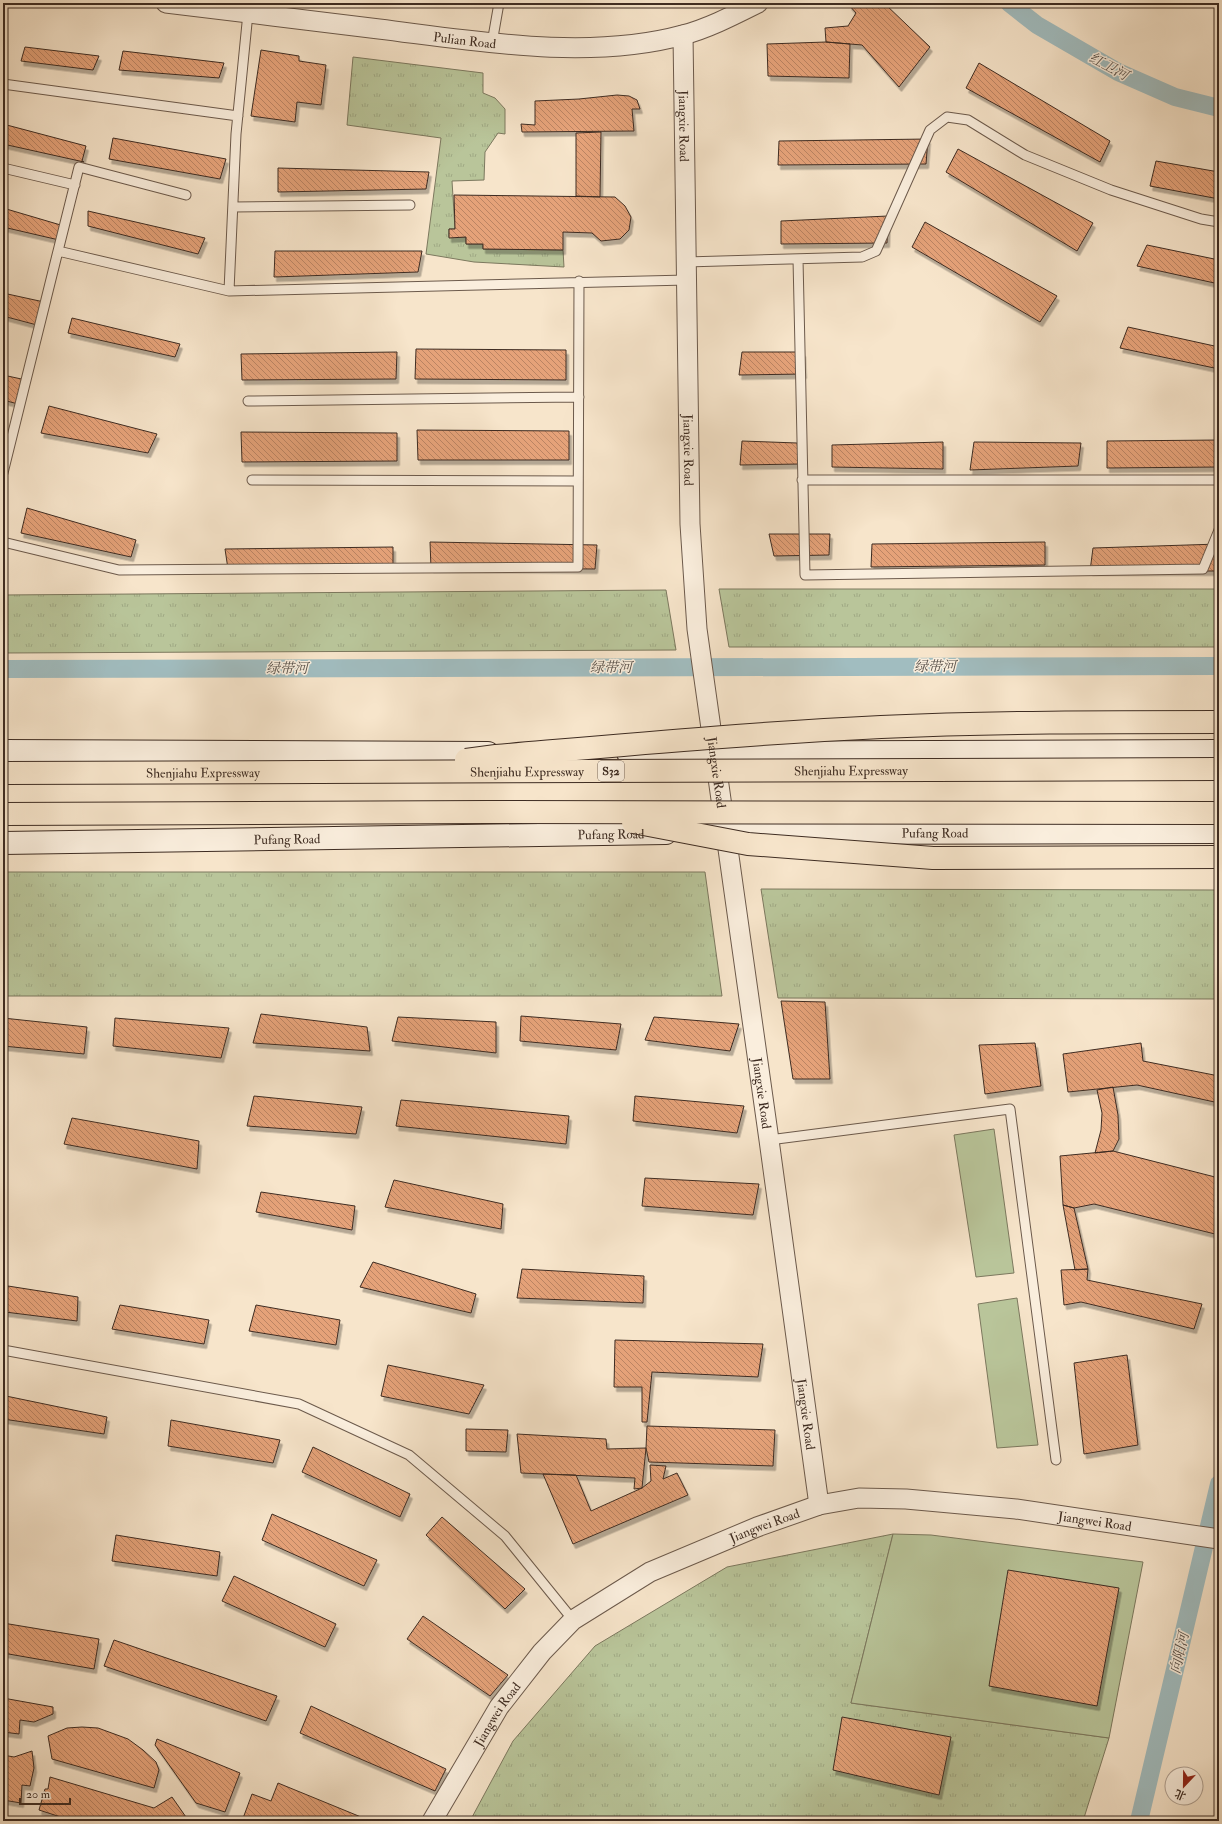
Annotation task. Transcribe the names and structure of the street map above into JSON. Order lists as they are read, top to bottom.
{
  "streets": {
    "highway": ["Shenjiahu Expressway", "S32"],
    "main road": ["Pufang Road"],
    "street": ["Pulian Road", "Jiangxie Road", "Jiangwei Road"]
  },
  "crossings": [
    ["Pulian Road", "Jiangxie Road"],
    ["Jiangxie Road", "Pufang Road"],
    ["Jiangxie Road", "Jiangwei Road"]
  ],
  "water": ["红卫河", "绿带河", "向阳河"],
  "scale_bar": "20 m",
  "north": "bottom"
}
